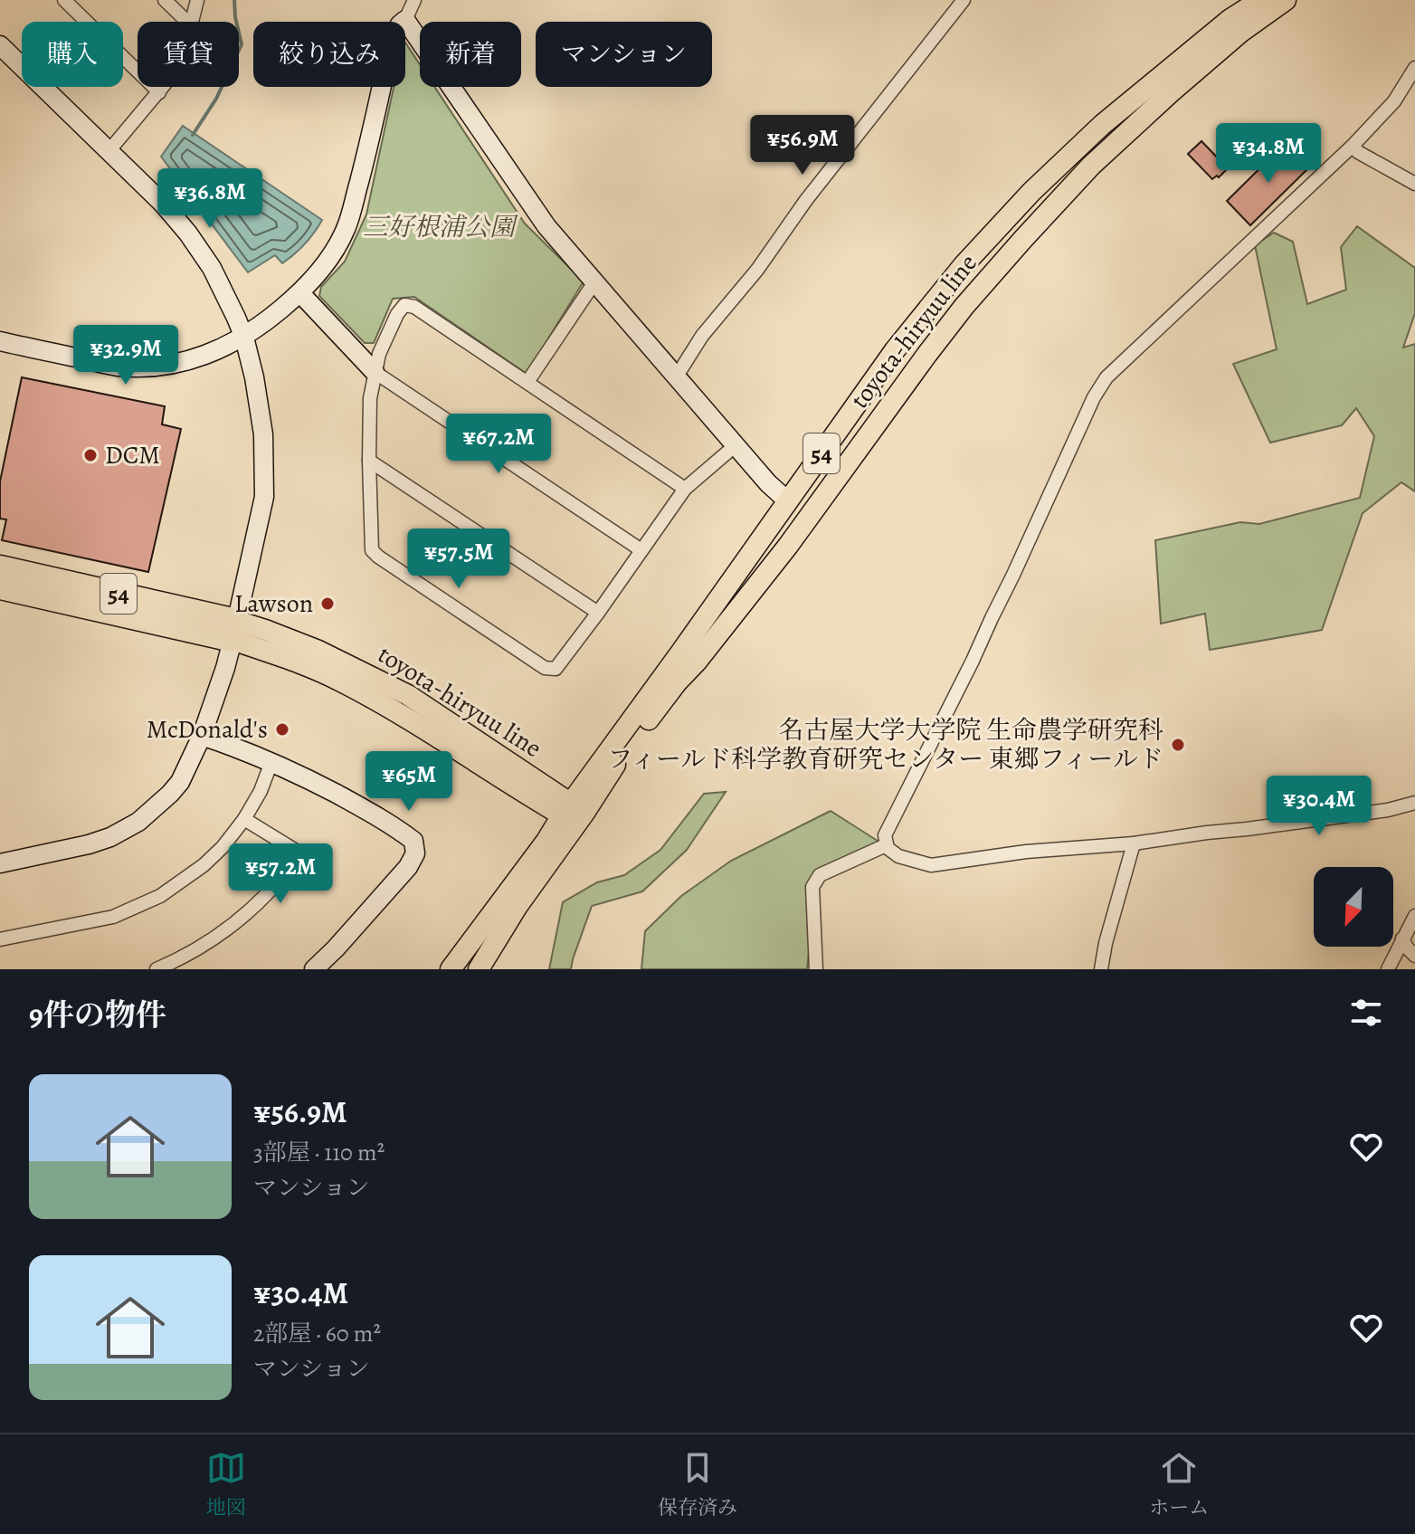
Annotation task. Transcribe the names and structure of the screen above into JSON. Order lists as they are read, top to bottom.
{
  "streets": {
    "highway": ["54"],
    "main road": ["toyota-hiryuu line"]
  },
  "crossings": [
    ["toyota-hiryuu line", "54"]
  ],
  "parks": ["三好根浦公園"],
  "places": [
    "DCM",
    "Lawson",
    "McDonald's",
    "名古屋大学大学院 生命農学研究科 フィールド科学教育研究センター 東郷フィールド"
  ],
  "north": "bottom left",
  "page": {
    "chip": [
      "購入",
      "賃貸",
      "絞り込み",
      "新着",
      "マンション"
    ],
    "price": [
      "¥56.9M",
      "¥34.8M",
      "¥36.8M",
      "¥32.9M",
      "¥67.2M",
      "¥57.5M",
      "¥65M",
      "¥30.4M",
      "¥57.2M"
    ],
    "heading": "9件の物件",
    "list": [
      {
        "name": "¥56.9M",
        "note": "3部屋 · 110 m² · マンション"
      },
      {
        "name": "¥30.4M",
        "note": "2部屋 · 60 m² · マンション"
      }
    ],
    "tabs": ["地図", "保存済み", "ホーム"]
  }
}
